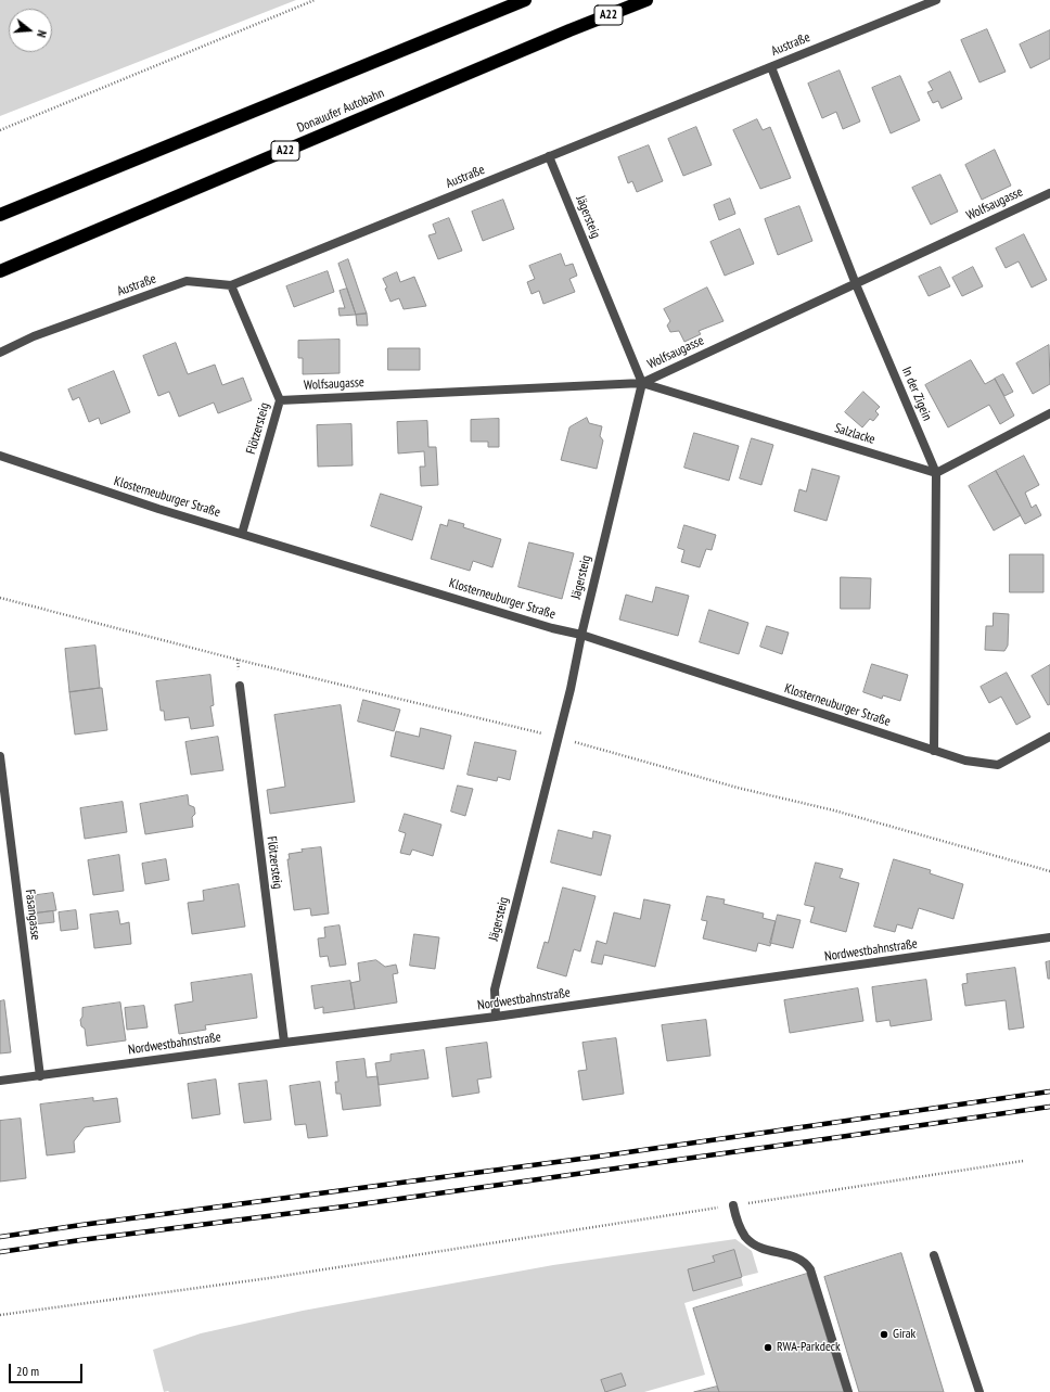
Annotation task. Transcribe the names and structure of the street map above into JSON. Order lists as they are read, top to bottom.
{
  "streets": {
    "highway": ["A22", "Donauufer Autobahn"],
    "street": [
      "Austraße",
      "Wolfsaugasse",
      "Jägersteig",
      "In der Zigein",
      "Flötzersteig",
      "Salzlacke",
      "Klosterneuburger Straße",
      "Fasangasse",
      "Nordwestbahnstraße"
    ]
  },
  "crossings": [
    ["Austraße", "Jägersteig"],
    ["Austraße", "In der Zigein"],
    ["Austraße", "Flötzersteig"],
    ["Wolfsaugasse", "Jägersteig"],
    ["Wolfsaugasse", "In der Zigein"],
    ["Wolfsaugasse", "Flötzersteig"],
    ["Wolfsaugasse", "Salzlacke"],
    ["Jägersteig", "Salzlacke"],
    ["Jägersteig", "Klosterneuburger Straße"],
    ["Jägersteig", "Nordwestbahnstraße"],
    ["In der Zigein", "Salzlacke"],
    ["In der Zigein", "Klosterneuburger Straße"],
    ["Flötzersteig", "Klosterneuburger Straße"],
    ["Flötzersteig", "Nordwestbahnstraße"],
    ["Fasangasse", "Nordwestbahnstraße"]
  ],
  "places": ["Girak", "RWA-Parkdeck"],
  "scale_bar": "20 m",
  "north": "right"
}
